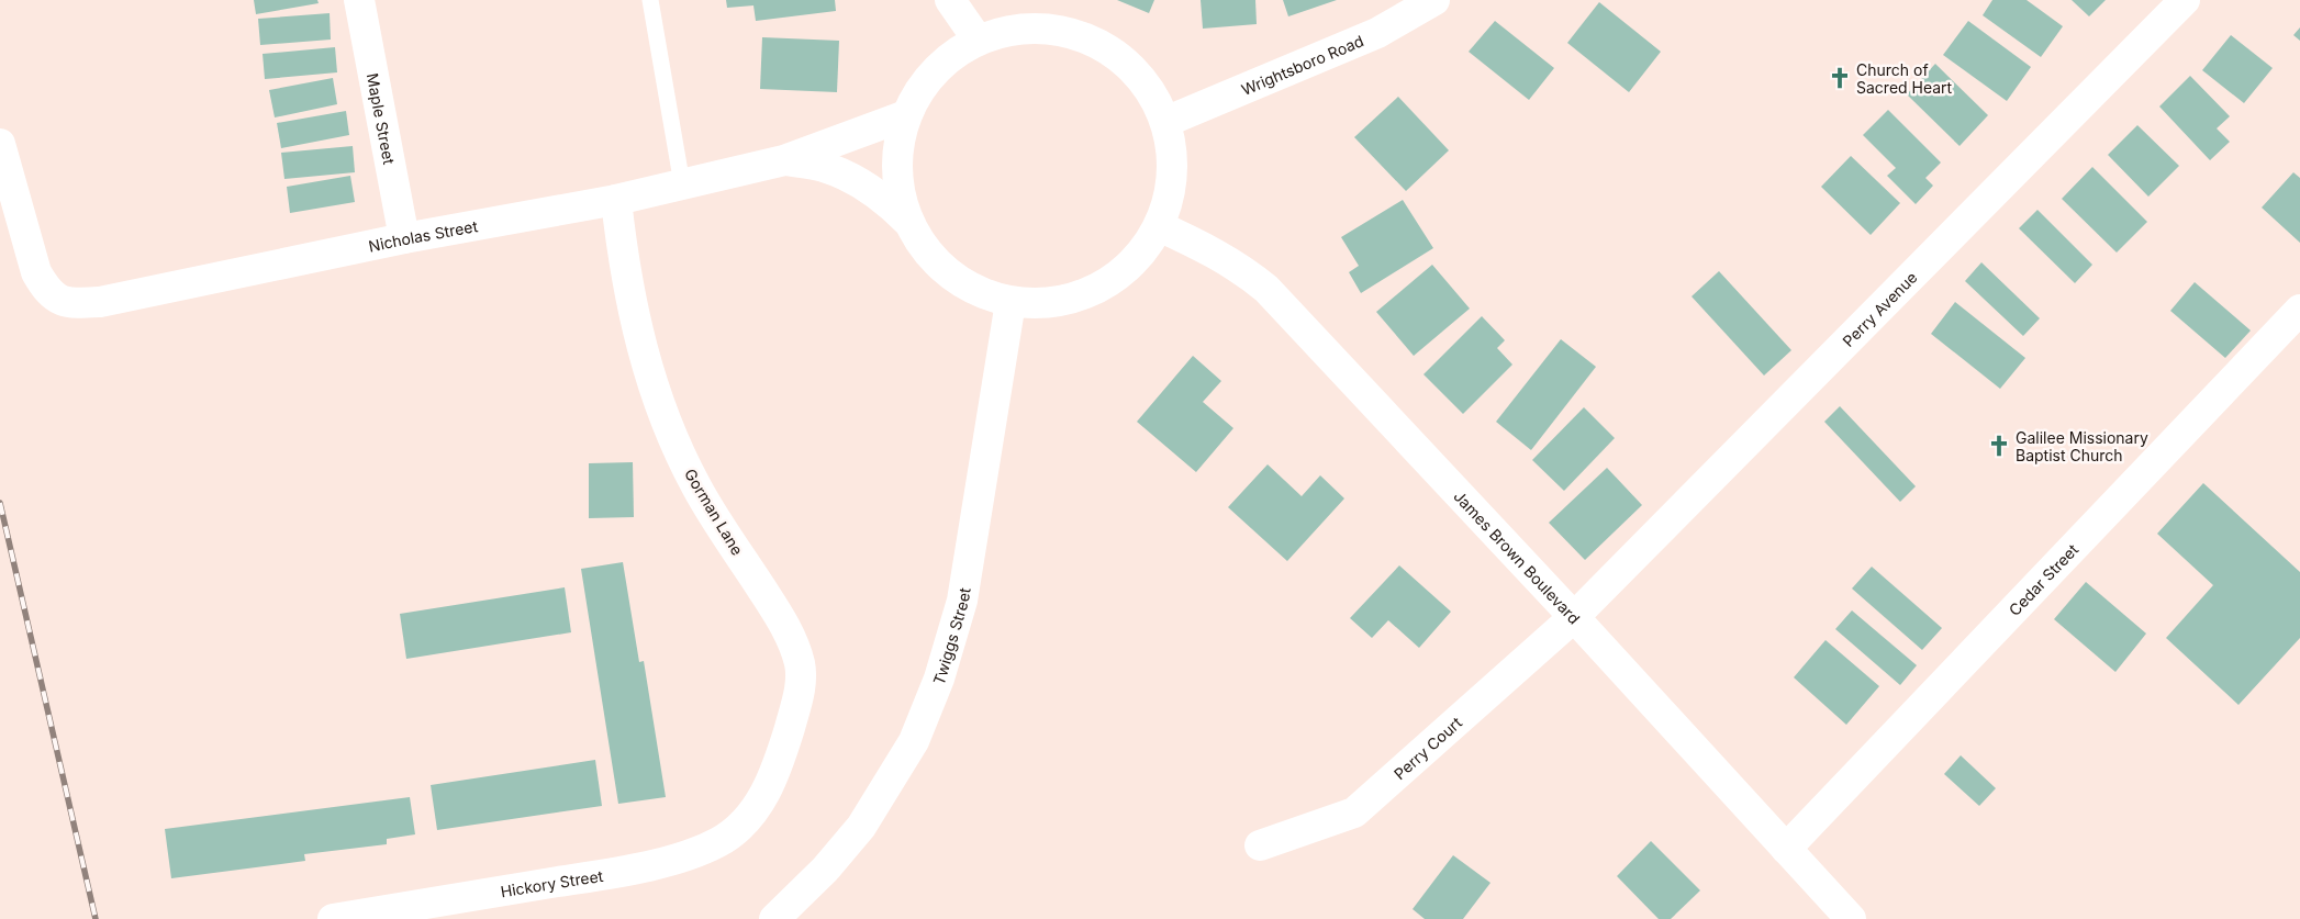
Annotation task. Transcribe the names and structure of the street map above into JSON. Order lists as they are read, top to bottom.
{
  "streets": {
    "street": [
      "Wrightsboro Road",
      "Maple Street",
      "Nicholas Street",
      "Perry Avenue",
      "Gorman Lane",
      "James Brown Boulevard",
      "Cedar Street",
      "Twiggs Street",
      "Perry Court",
      "Hickory Street"
    ]
  },
  "crossings": [
    ["Maple Street", "Nicholas Street"],
    ["Nicholas Street", "Gorman Lane"],
    ["Perry Avenue", "James Brown Boulevard"],
    ["Perry Avenue", "Perry Court"],
    ["Gorman Lane", "Hickory Street"],
    ["James Brown Boulevard", "Cedar Street"],
    ["James Brown Boulevard", "Perry Court"]
  ],
  "places": {
    "church": ["Church of Sacred Heart", "Galilee Missionary Baptist Church"]
  }
}
